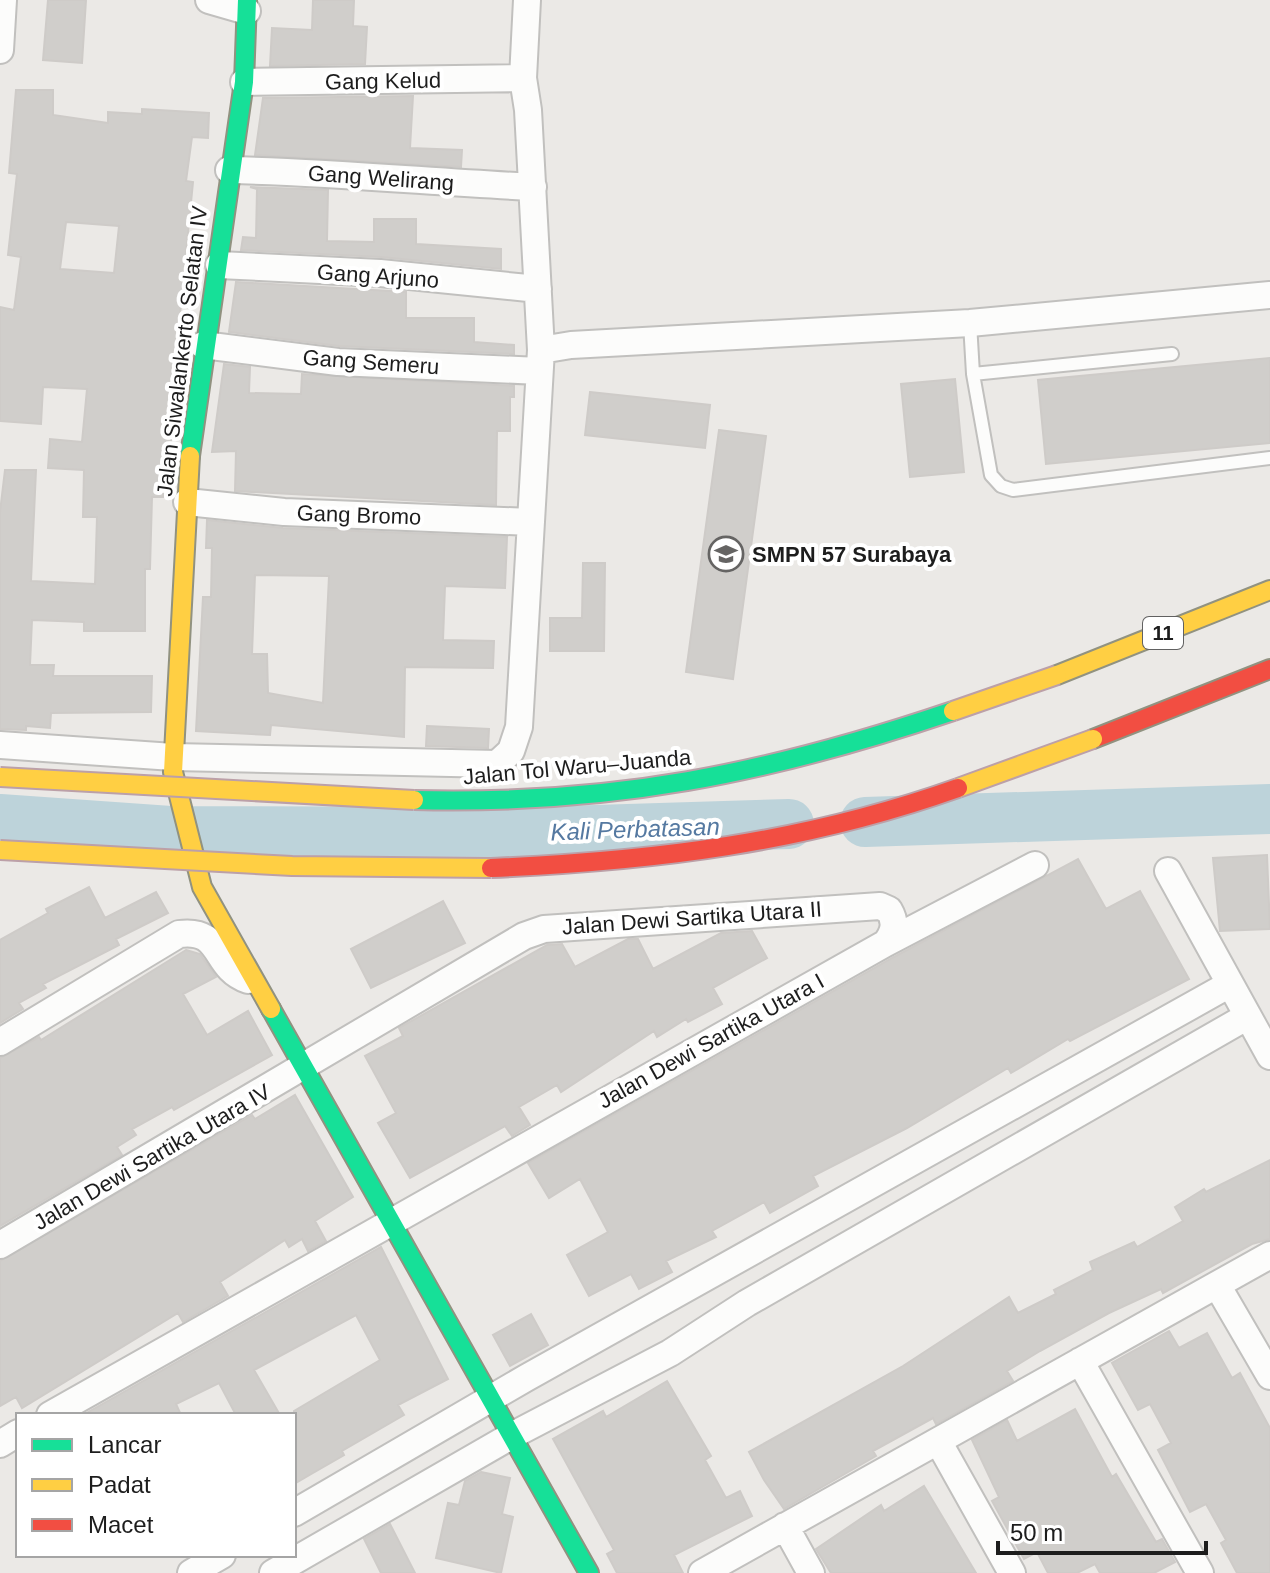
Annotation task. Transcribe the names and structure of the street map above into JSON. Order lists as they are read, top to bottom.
{
  "streets": {
    "main road": ["Jalan Siwalankerto Selatan IV", "11", "Jalan Tol Waru–Juanda"],
    "street": [
      "Gang Kelud",
      "Gang Welirang",
      "Gang Arjuno",
      "Gang Semeru",
      "Gang Bromo",
      "Jalan Dewi Sartika Utara II",
      "Jalan Dewi Sartika Utara I",
      "Jalan Dewi Sartika Utara IV"
    ]
  },
  "crossings": [
    ["Gang Kelud", "Jalan Siwalankerto Selatan IV"],
    ["Gang Welirang", "Jalan Siwalankerto Selatan IV"],
    ["Gang Arjuno", "Jalan Siwalankerto Selatan IV"],
    ["Jalan Siwalankerto Selatan IV", "Gang Semeru"],
    ["Jalan Siwalankerto Selatan IV", "Gang Bromo"],
    ["Jalan Siwalankerto Selatan IV", "Jalan Dewi Sartika Utara II"],
    ["Jalan Siwalankerto Selatan IV", "Jalan Dewi Sartika Utara I"],
    ["Jalan Siwalankerto Selatan IV", "Jalan Dewi Sartika Utara IV"],
    ["Jalan Dewi Sartika Utara II", "Jalan Dewi Sartika Utara I"],
    ["Jalan Dewi Sartika Utara II", "Jalan Dewi Sartika Utara IV"]
  ],
  "water": ["Kali Perbatasan"],
  "places": {
    "school or university": ["SMPN 57 Surabaya"]
  },
  "legend": ["Lancar", "Padat", "Macet"],
  "scale_bar": "50 m"
}
